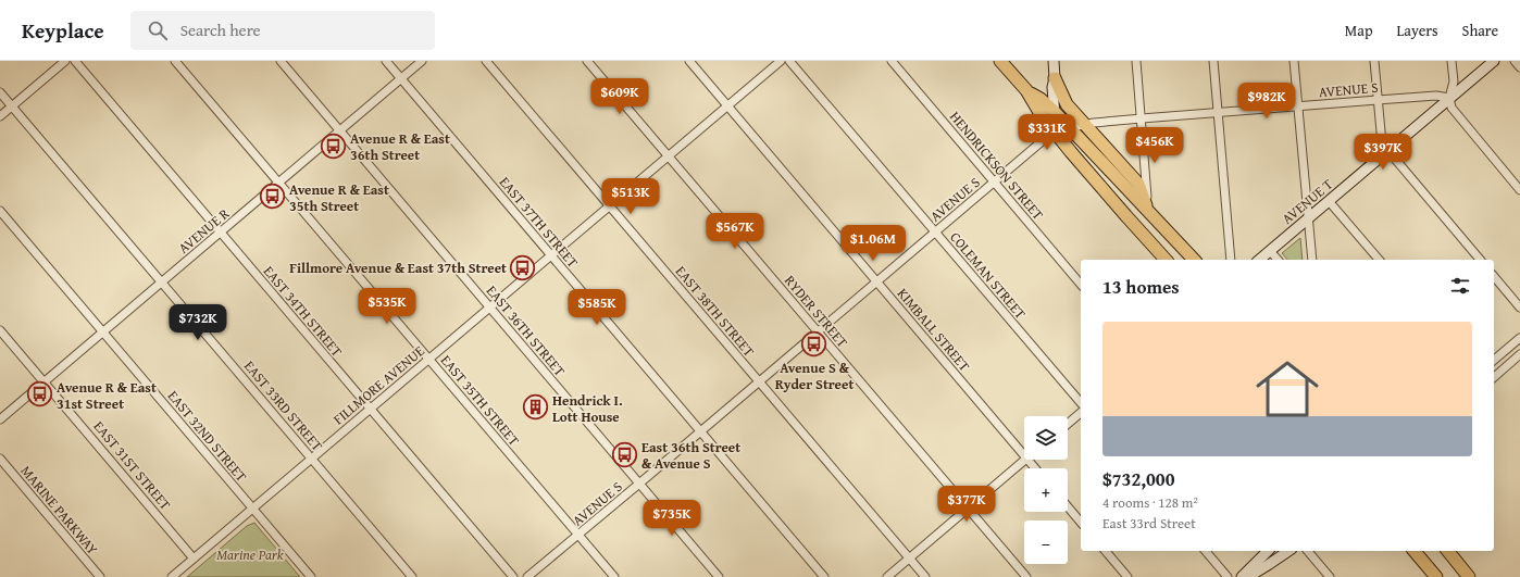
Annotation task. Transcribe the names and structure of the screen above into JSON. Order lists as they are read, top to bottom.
{
  "streets": {
    "main road": ["AVENUE T"],
    "street": [
      "AVENUE S",
      "HENDRICKSON STREET",
      "EAST 37TH STREET",
      "AVENUE R",
      "COLEMAN STREET",
      "EAST 34TH STREET",
      "EAST 38TH STREET",
      "RYDER STREET",
      "KIMBALL STREET",
      "EAST 36TH STREET",
      "FILLMORE AVENUE",
      "EAST 35TH STREET",
      "EAST 33RD STREET",
      "EAST 32ND STREET",
      "EAST 31ST STREET",
      "MARINE PARKWAY"
    ]
  },
  "crossings": [
    ["AVENUE S", "HENDRICKSON STREET"],
    ["AVENUE S", "AVENUE T"],
    ["AVENUE S", "EAST 37TH STREET"],
    ["AVENUE S", "COLEMAN STREET"],
    ["AVENUE S", "EAST 38TH STREET"],
    ["AVENUE S", "RYDER STREET"],
    ["AVENUE S", "KIMBALL STREET"],
    ["AVENUE S", "EAST 36TH STREET"],
    ["AVENUE S", "EAST 35TH STREET"],
    ["EAST 37TH STREET", "AVENUE R"],
    ["EAST 37TH STREET", "FILLMORE AVENUE"],
    ["AVENUE R", "EAST 34TH STREET"],
    ["AVENUE R", "EAST 36TH STREET"],
    ["AVENUE R", "EAST 35TH STREET"],
    ["AVENUE R", "EAST 33RD STREET"],
    ["AVENUE R", "EAST 32ND STREET"],
    ["AVENUE R", "EAST 31ST STREET"],
    ["EAST 34TH STREET", "FILLMORE AVENUE"],
    ["EAST 38TH STREET", "FILLMORE AVENUE"],
    ["RYDER STREET", "FILLMORE AVENUE"],
    ["KIMBALL STREET", "FILLMORE AVENUE"],
    ["EAST 36TH STREET", "FILLMORE AVENUE"],
    ["FILLMORE AVENUE", "EAST 35TH STREET"],
    ["FILLMORE AVENUE", "EAST 33RD STREET"],
    ["FILLMORE AVENUE", "EAST 32ND STREET"],
    ["FILLMORE AVENUE", "EAST 31ST STREET"]
  ],
  "parks": ["Marine Park"],
  "places": {
    "bus stop": [
      "Avenue R & East 36th Street",
      "Avenue R & East 35th Street",
      "Fillmore Avenue & East 37th Street",
      "Avenue S & Ryder Street",
      "Avenue R & East 31st Street",
      "East 36th Street & Avenue S"
    ],
    "building": ["Hendrick I. Lott House"]
  },
  "page": {
    "header": "Keyplace",
    "search": "Search here",
    "nav": ["Map", "Layers", "Share"],
    "price": [
      "$609K",
      "$982K",
      "$331K",
      "$456K",
      "$397K",
      "$513K",
      "$567K",
      "$1.06M",
      "$535K",
      "$585K",
      "$732K",
      "$377K",
      "$735K"
    ],
    "heading": "13 homes",
    "list": [
      {
        "name": "$732,000",
        "note": "4 rooms · 128 m² · East 33rd Street"
      }
    ],
    "map_buttons": ["+", "−"]
  }
}
